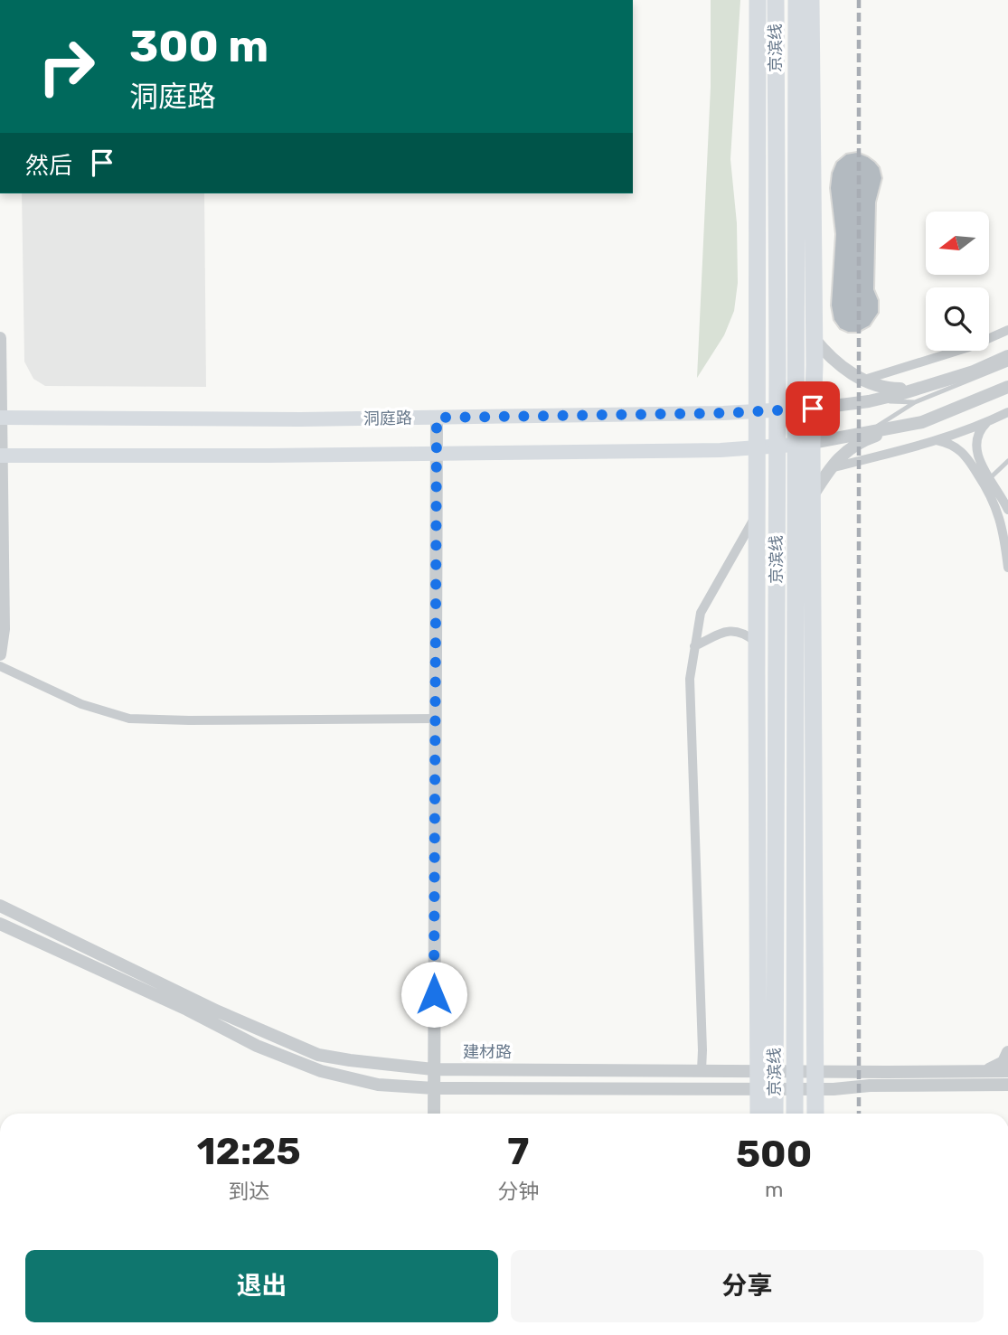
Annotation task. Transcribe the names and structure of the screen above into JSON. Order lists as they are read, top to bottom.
{
  "streets": {
    "highway": ["京滨线"],
    "main road": ["洞庭路"],
    "street": ["建材路"]
  },
  "north": "left",
  "page": {
    "turn": ["300 m", "洞庭路"],
    "then": "然后",
    "eta": [
      "12:25",
      "到达",
      "7",
      "分钟",
      "500",
      "m"
    ],
    "buttons": ["退出", "分享"]
  }
}
